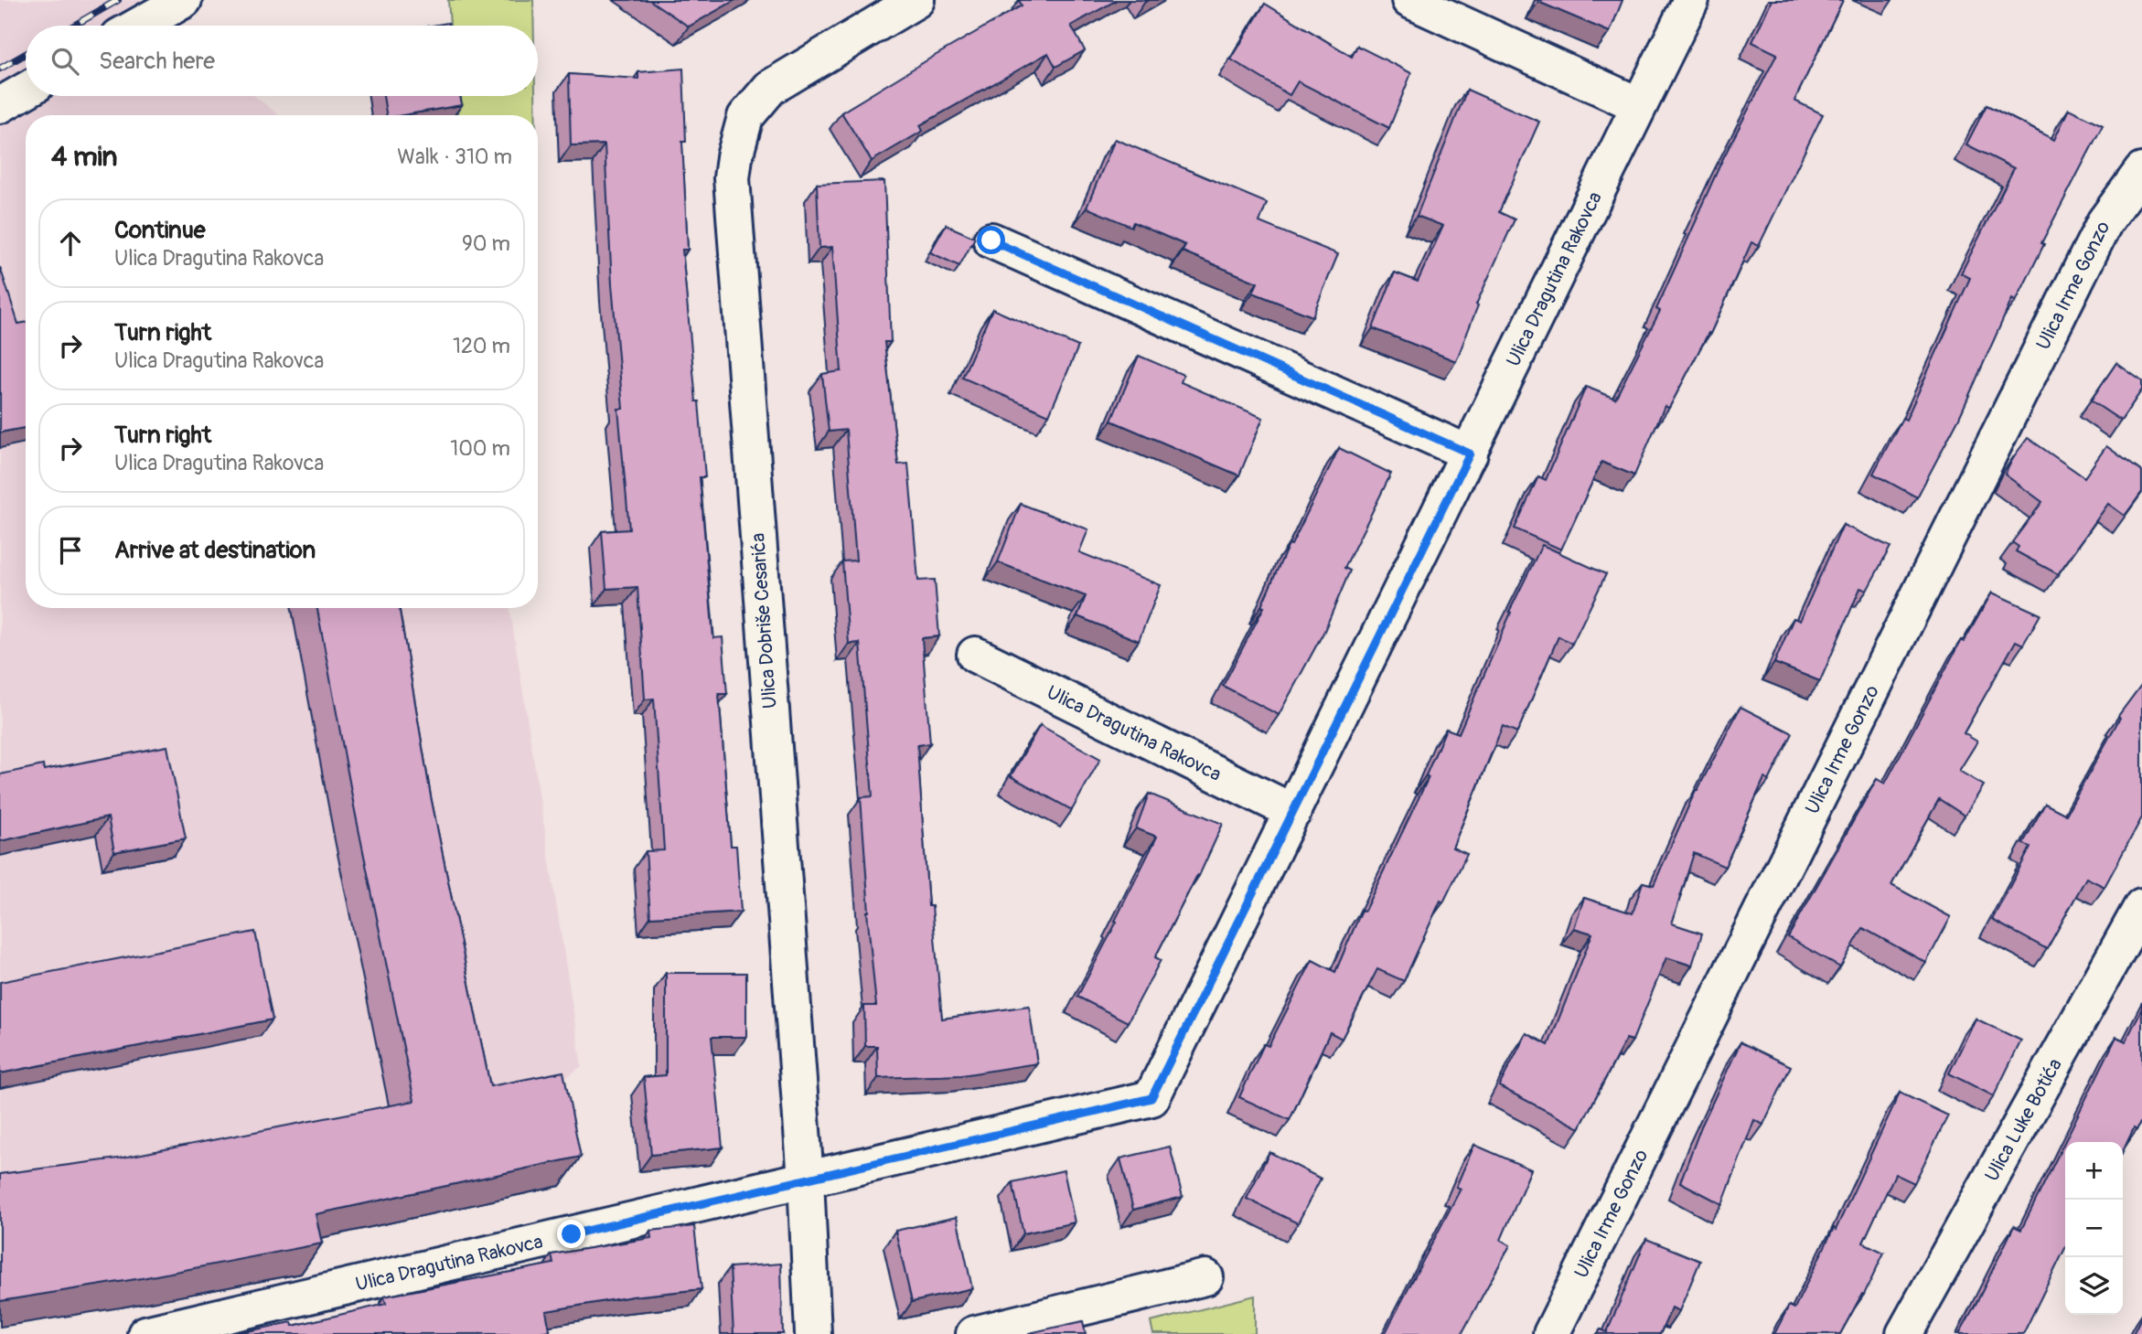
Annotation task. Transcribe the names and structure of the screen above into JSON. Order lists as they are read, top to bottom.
{
  "streets": {
    "street": [
      "Ulica Dragutina Rakovca",
      "Ulica Irme Gonzo",
      "Ulica Dobriše Cesarića",
      "Ulica Luke Botića"
    ]
  },
  "crossings": [
    ["Ulica Dragutina Rakovca", "Ulica Dobriše Cesarića"]
  ],
  "page": {
    "search": "Search here",
    "heading": ["4 min", "Walk · 310 m"],
    "list": [
      ["Continue", "Ulica Dragutina Rakovca", "90 m"],
      ["Turn right", "Ulica Dragutina Rakovca", "120 m"],
      ["Turn right", "Ulica Dragutina Rakovca", "100 m"],
      "Arrive at destination"
    ],
    "map_buttons": ["+", "−"]
  }
}
